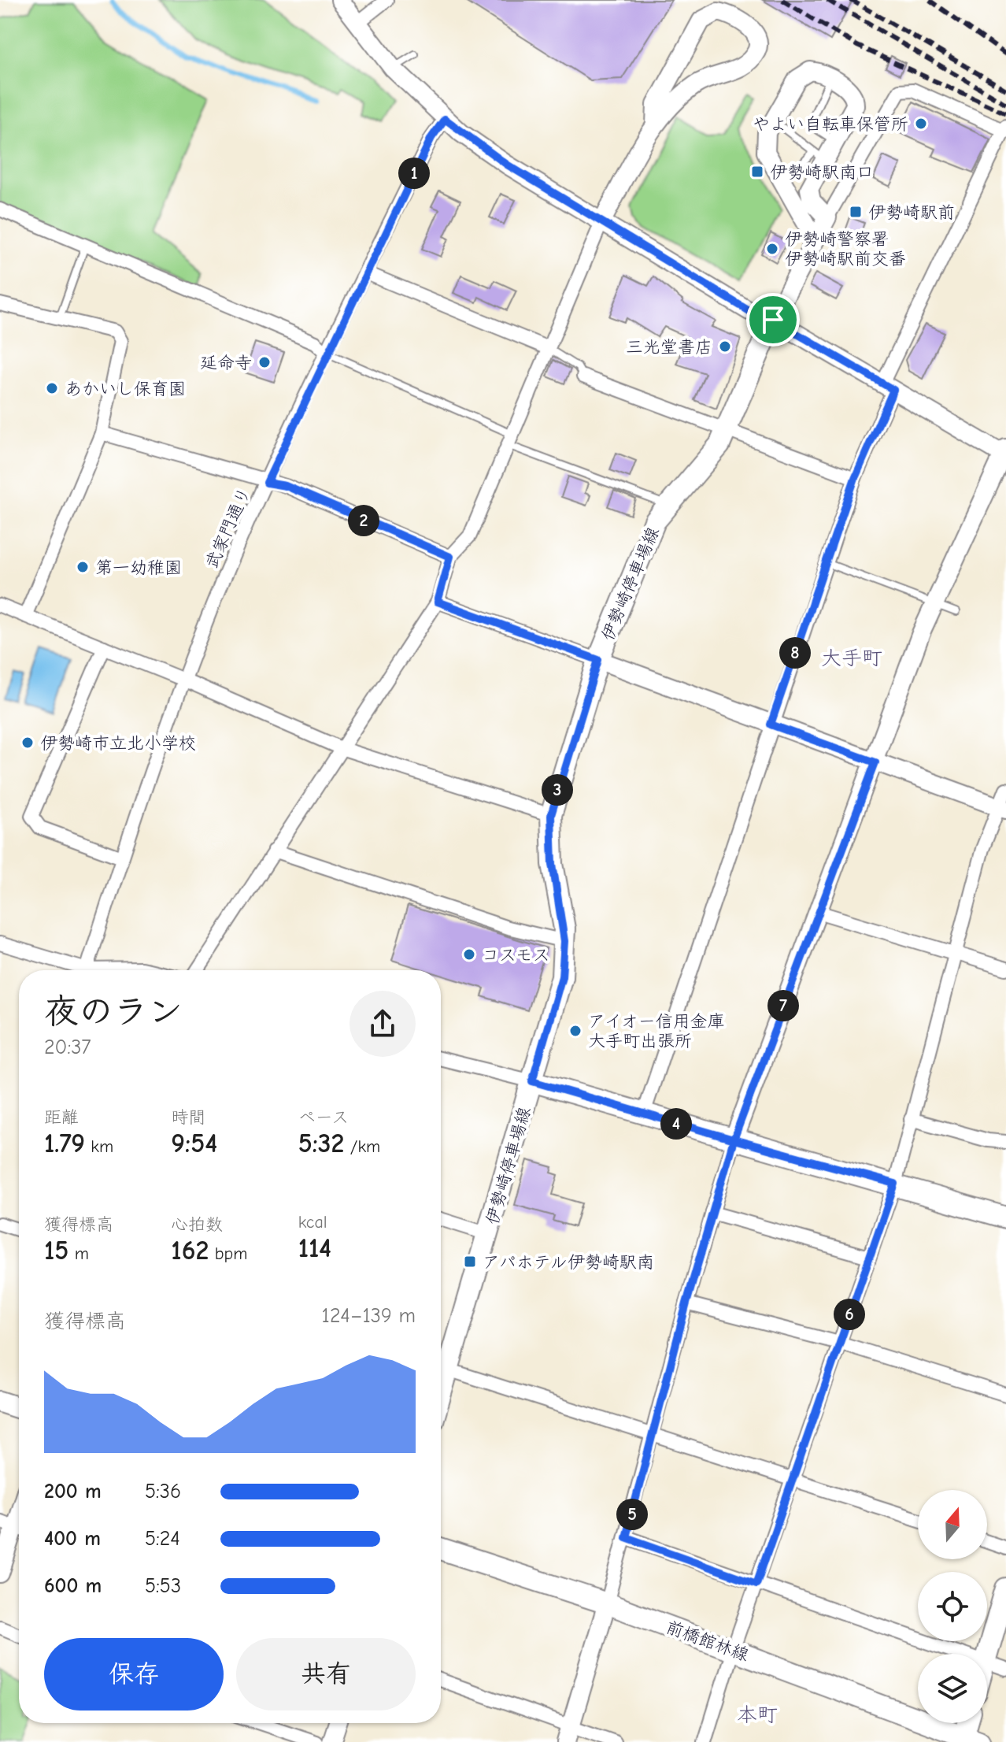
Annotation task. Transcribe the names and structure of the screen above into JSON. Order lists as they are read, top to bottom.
{
  "streets": {
    "main road": ["伊勢崎停車場線", "前橋館林線"],
    "street": ["武家門通り"]
  },
  "districts": ["大手町", "本町"],
  "places": {
    "other": [
      "やよい自転車保管所",
      "伊勢崎警察署 伊勢崎駅前交番",
      "三光堂書店",
      "延命寺",
      "あかいし保育園",
      "第一幼稚園",
      "伊勢崎市立北小学校",
      "コスモス",
      "アイオー信用金庫 大手町出張所"
    ],
    "transit": ["伊勢崎駅南口", "伊勢崎駅前", "アパホテル伊勢崎駅南"]
  },
  "north": "top",
  "page": {
    "pins": [
      "1",
      "2",
      "8",
      "3",
      "7",
      "4",
      "6",
      "5"
    ],
    "heading": ["夜のラン", "20:37"],
    "stats": [
      ["距離", "1.79 km"],
      ["時間", "9:54"],
      ["ペース", "5:32 /km"],
      ["獲得標高", "15 m"],
      ["心拍数", "162 bpm"],
      ["kcal", "114"]
    ],
    "chart": ["獲得標高", "124–139 m"],
    "list": [
      {
        "name": "200 m",
        "note": "5:36"
      },
      {
        "name": "400 m",
        "note": "5:24"
      },
      {
        "name": "600 m",
        "note": "5:53"
      }
    ],
    "buttons": ["保存", "共有"]
  }
}
